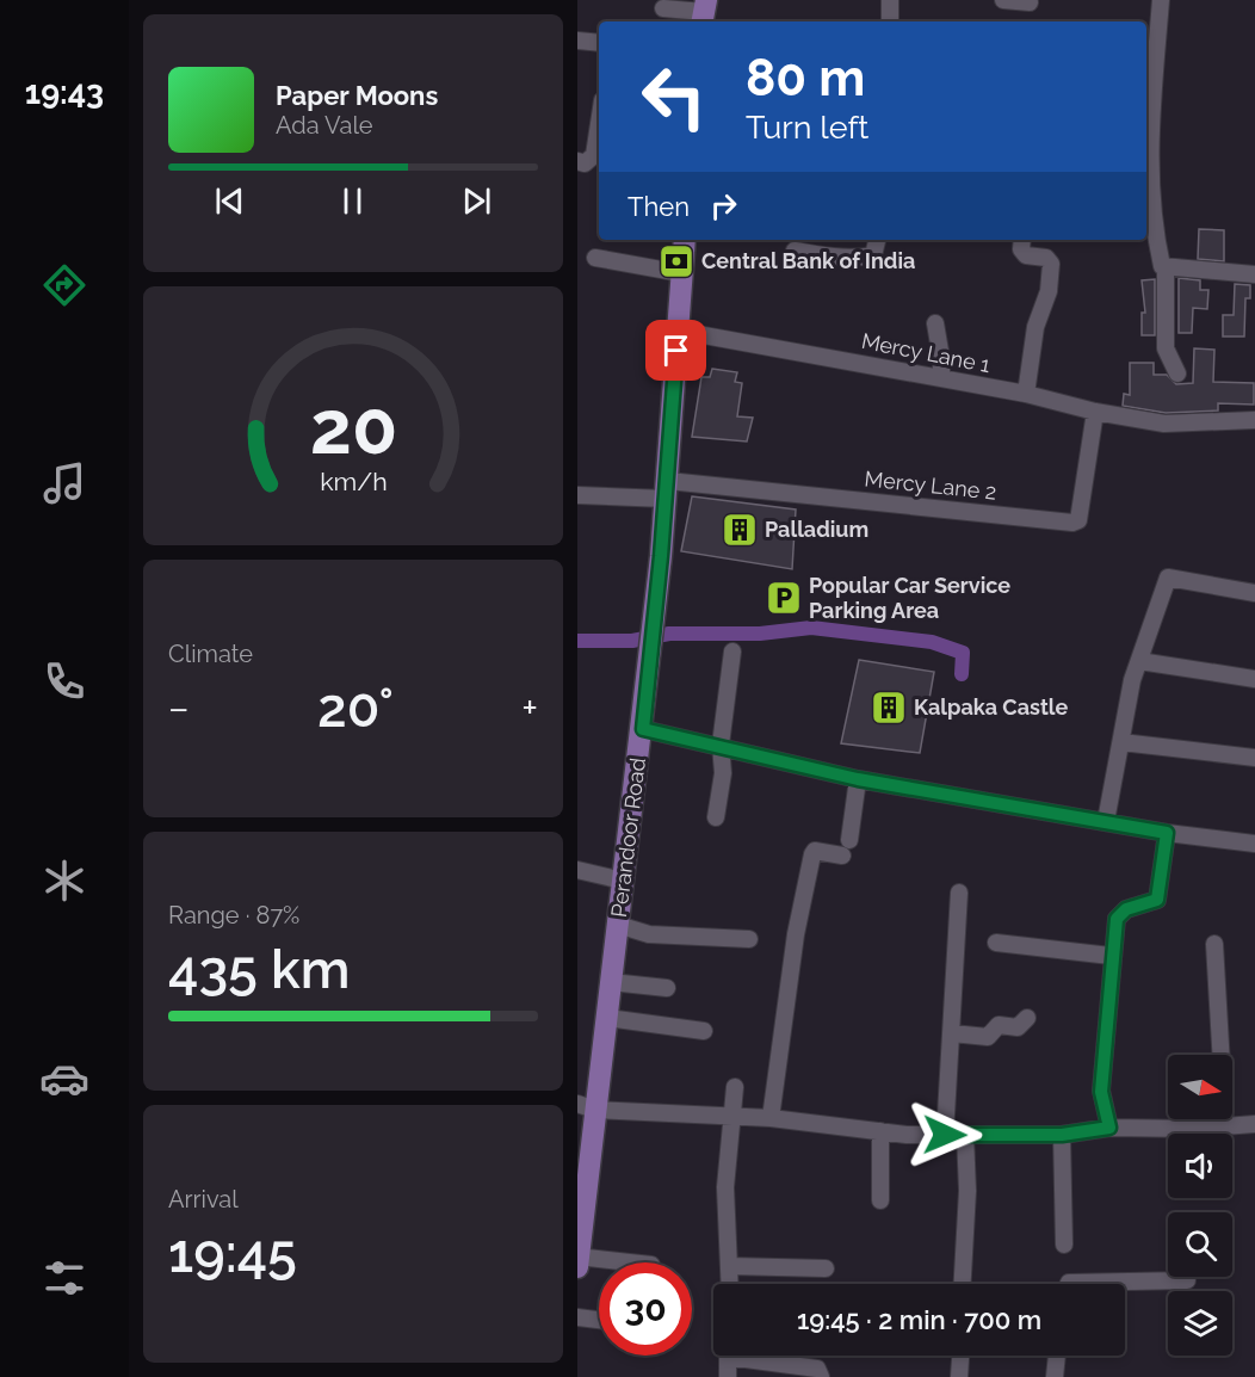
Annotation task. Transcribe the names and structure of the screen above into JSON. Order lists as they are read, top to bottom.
{
  "streets": {
    "main road": ["Perandoor Road"],
    "street": ["Mercy Lane 1", "Mercy Lane 2"]
  },
  "crossings": [
    ["Mercy Lane 1", "Mercy Lane 2"],
    ["Mercy Lane 1", "Perandoor Road"],
    ["Mercy Lane 2", "Perandoor Road"]
  ],
  "places": {
    "bank": ["Central Bank of India"],
    "building": ["Palladium", "Kalpaka Castle"],
    "parking": ["Popular Car Service Parking Area"]
  },
  "north": "right",
  "page": {
    "tabs": "19:43",
    "turn": ["80 m", "Turn left"],
    "song": ["Paper Moons", "Ada Vale"],
    "then": "Then",
    "tile": [
      "Climate",
      ["Range · 87%", "435 km"],
      ["Arrival", "19:45"]
    ],
    "heat": ["−", "20°", "+"],
    "limit": "30",
    "trip": "19:45 · 2 min · 700 m",
    "gauge": ["20", "km/h"]
  }
}
